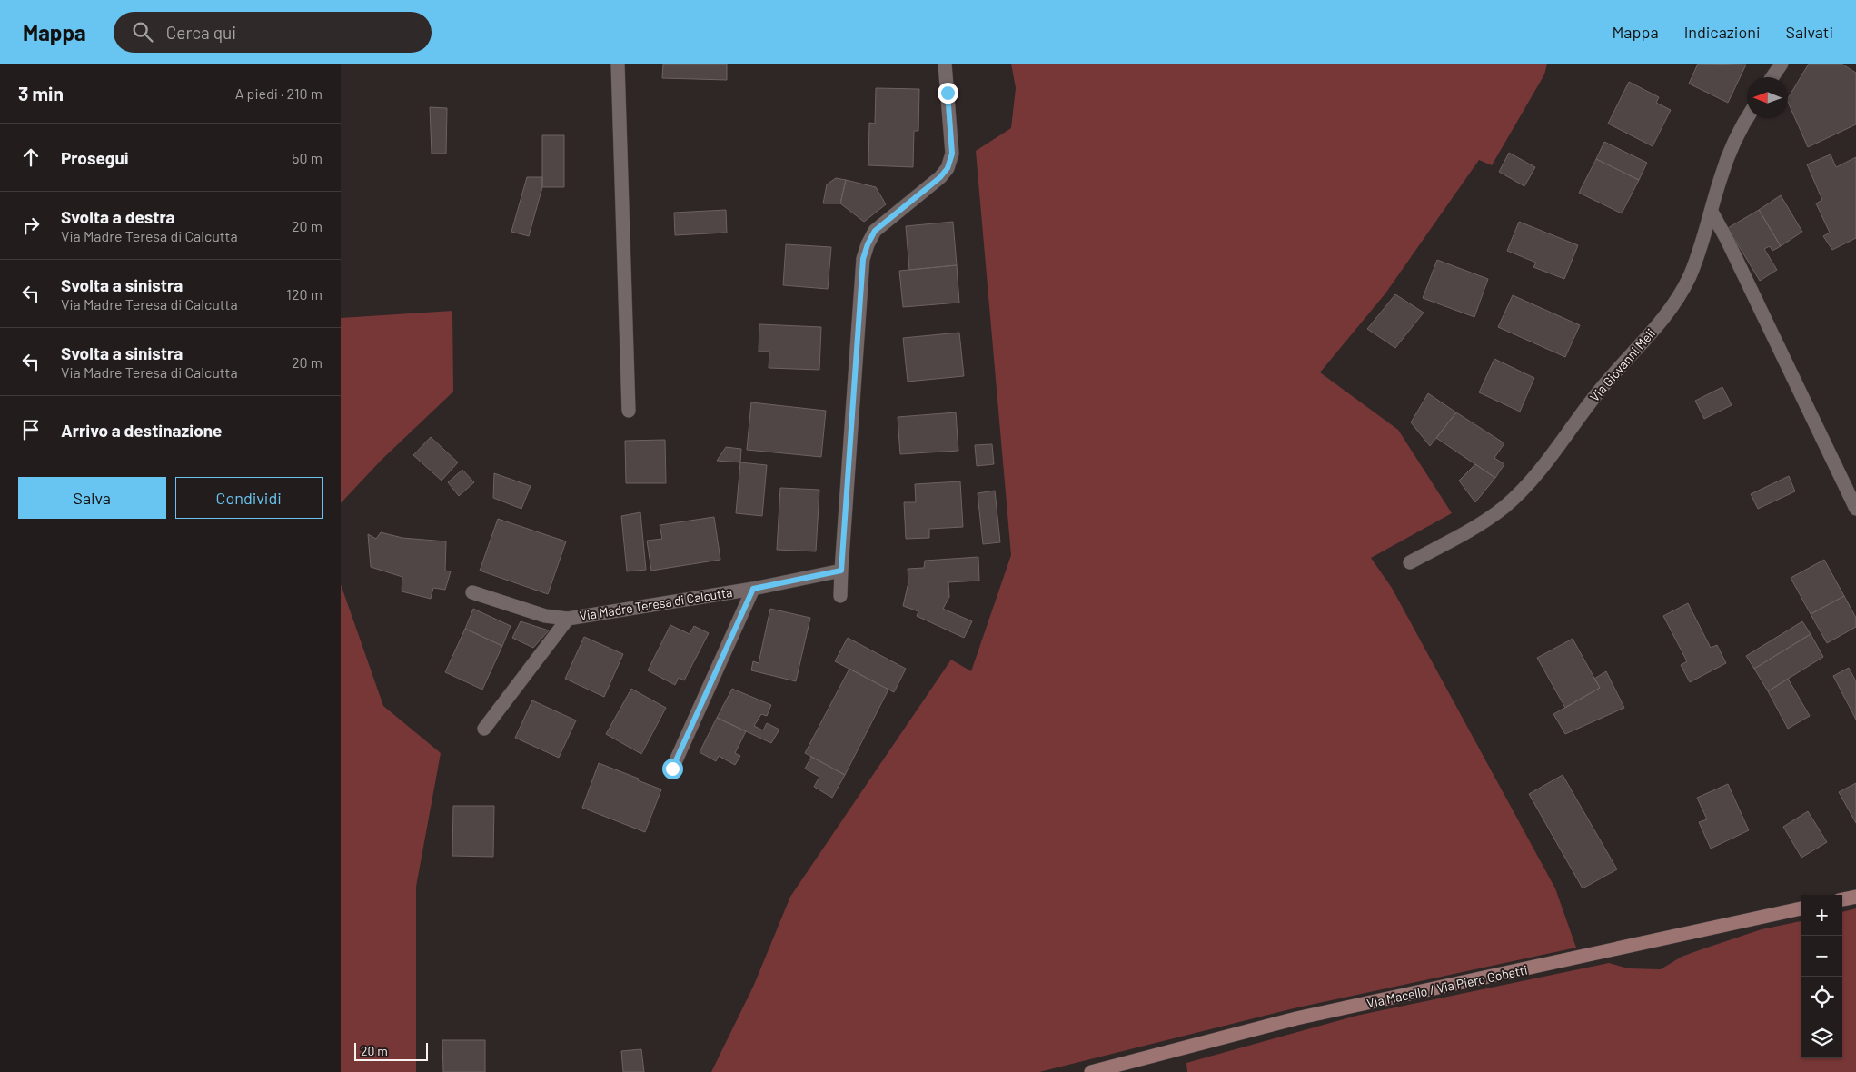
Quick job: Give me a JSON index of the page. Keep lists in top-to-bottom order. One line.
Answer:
{"streets":{"street":["Via Giovanni Meli","Via Madre Teresa di Calcutta","Via Macello / Via Piero Gobetti"]},"scale_bar":"20 m","north":"left","page":{"header":"Mappa","search":"Cerca qui","nav":["Mappa","Indicazioni","Salvati"],"heading":["3 min","A piedi · 210 m"],"list":[["Prosegui","50 m"],["Svolta a destra","Via Madre Teresa di Calcutta","20 m"],["Svolta a sinistra","Via Madre Teresa di Calcutta","120 m"],["Svolta a sinistra","Via Madre Teresa di Calcutta","20 m"],"Arrivo a destinazione"],"buttons":["Salva","Condividi"],"map_buttons":["+","−"],"scale":"20 m"}}
